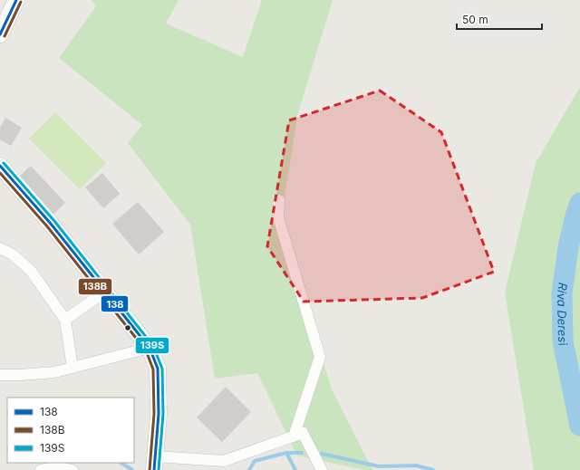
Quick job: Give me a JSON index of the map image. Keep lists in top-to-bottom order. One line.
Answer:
{"water":["Riva Deresi"],"lines":["transit line 138","transit line 138B","transit line 139S"],"legend":["138","138B","139S"],"scale_bar":"50 m"}
